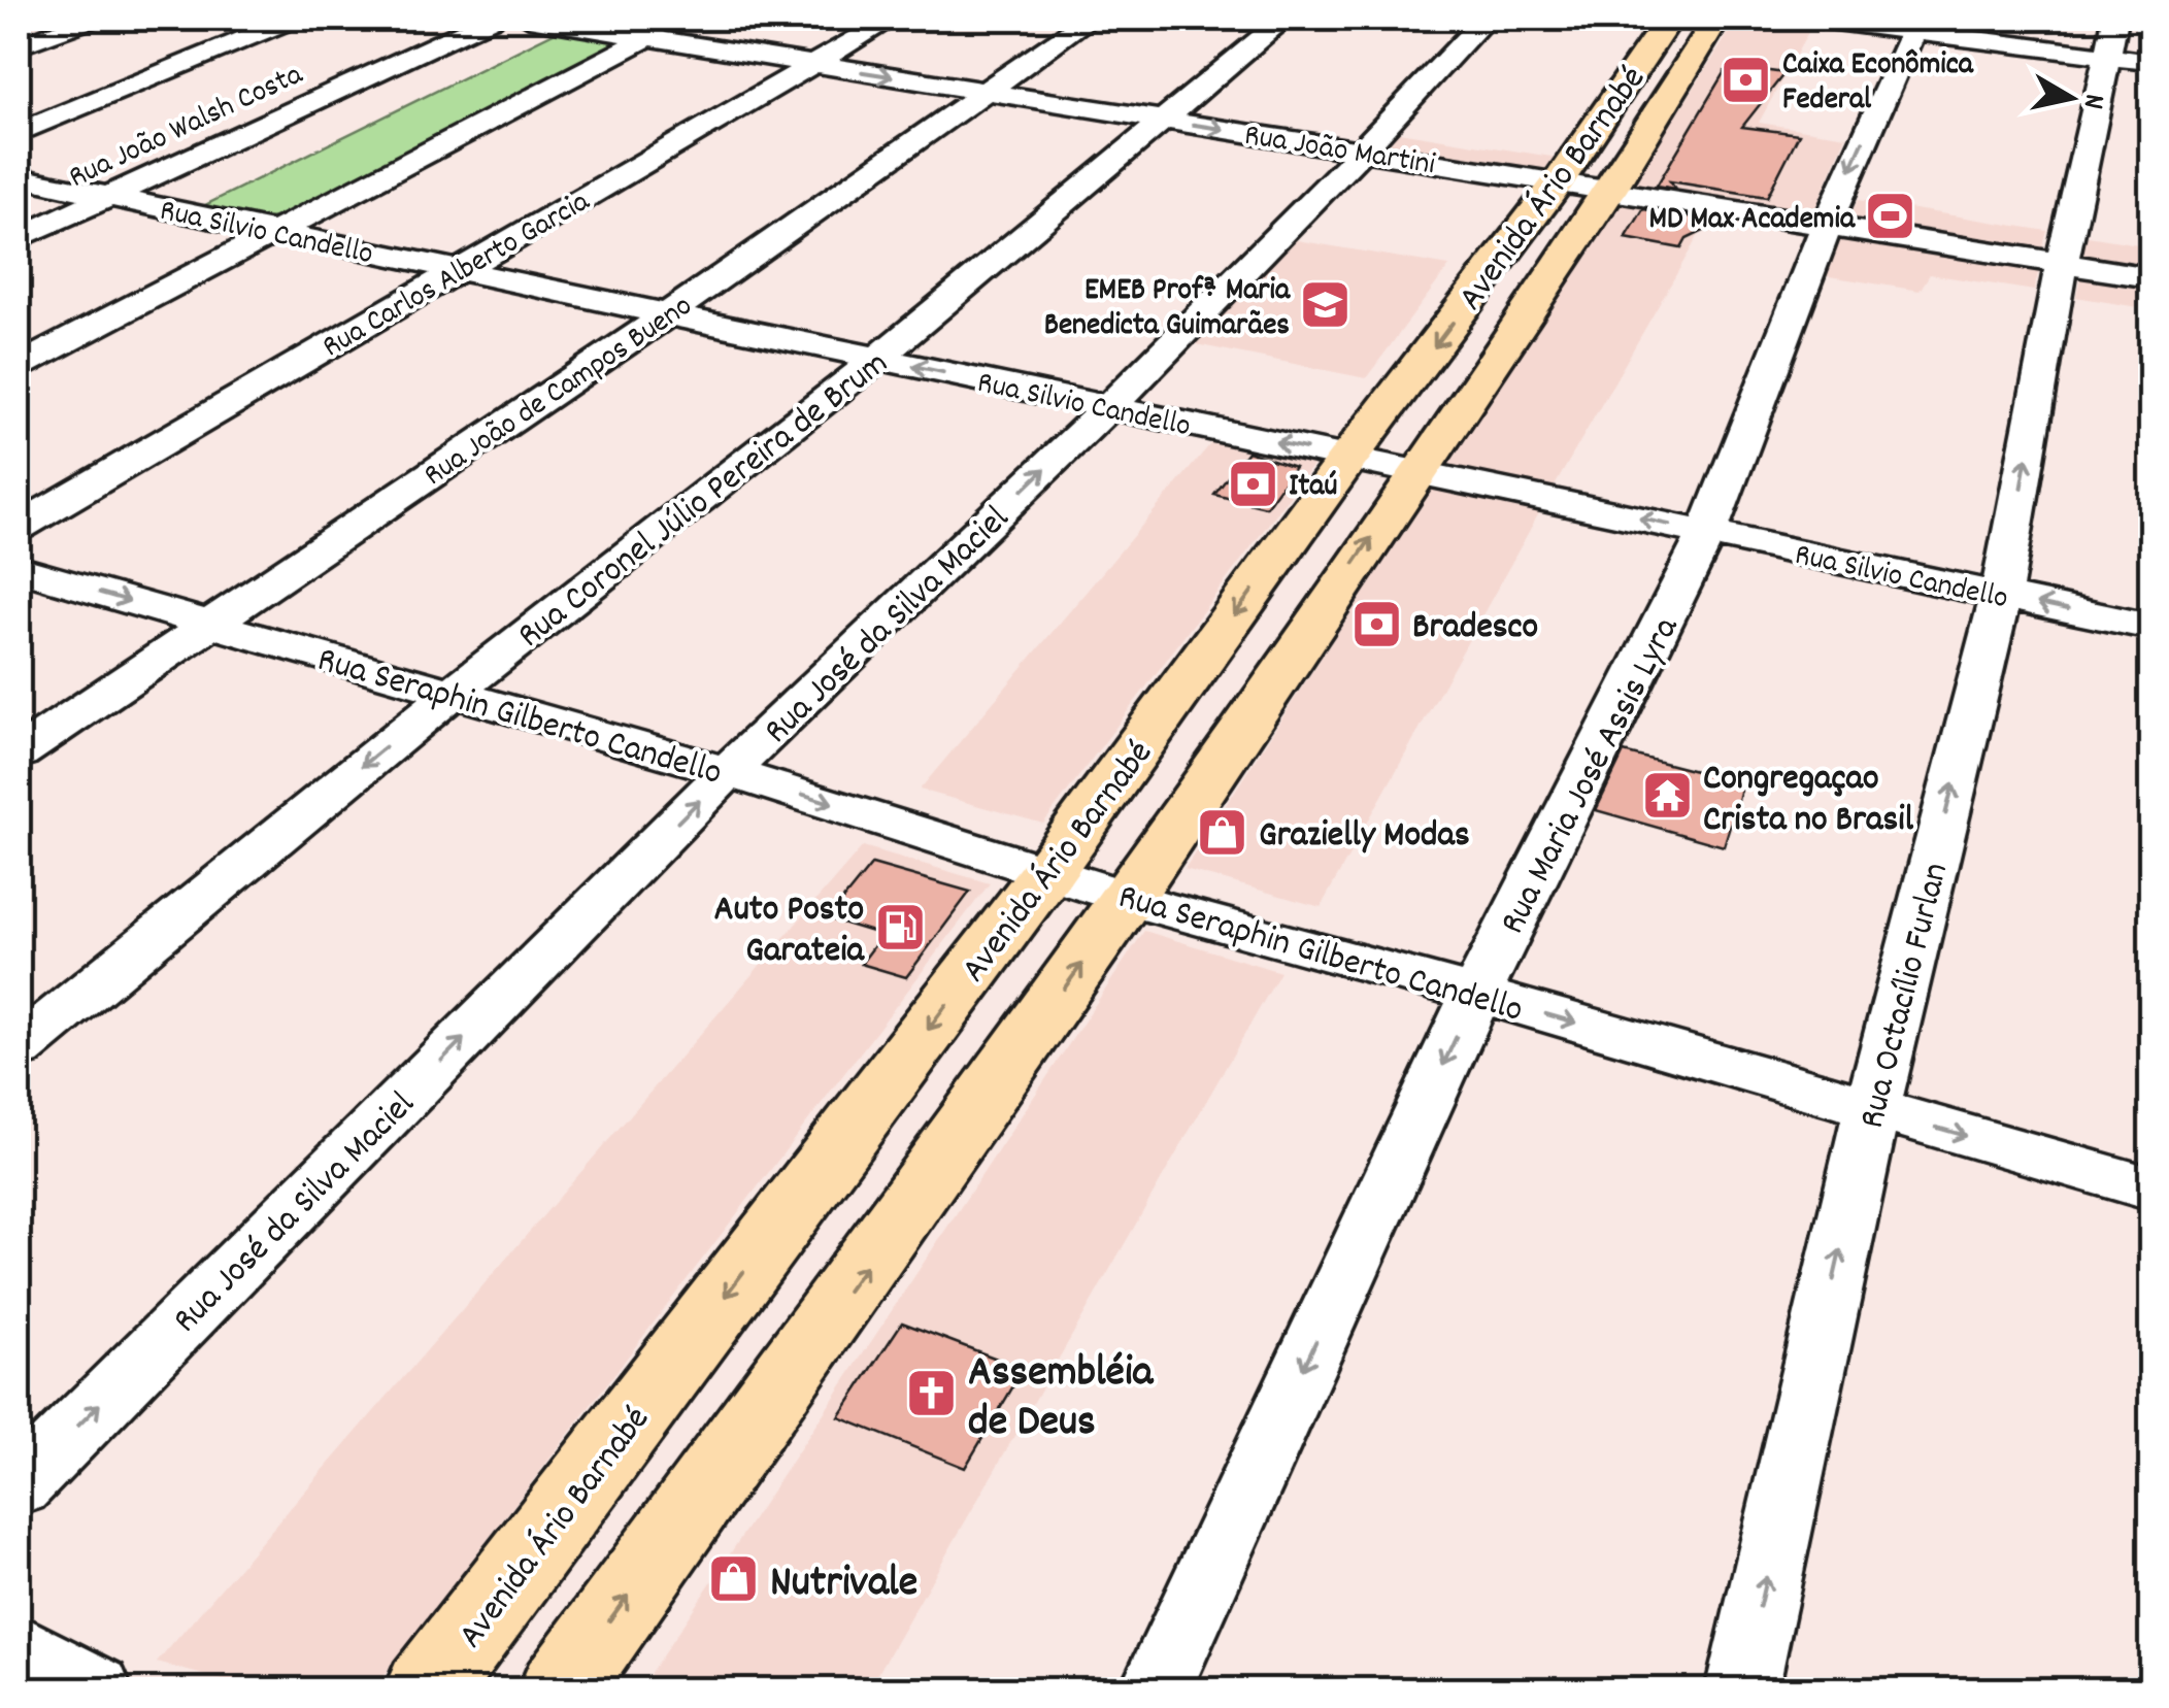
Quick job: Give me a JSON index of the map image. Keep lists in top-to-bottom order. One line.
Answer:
{"streets":{"main road":["Avenida Ário Barnabé"],"street":["Rua João Walsh Costa","Rua João Martini","Rua Silvio Candello","Rua Carlos Alberto Garcia","Rua João de Campos Bueno","Rua Coronel Júlio Pereira de Brum","Rua José da Silva Maciel","Rua Seraphin Gilberto Candello","Rua Maria José Assis Lyra","Rua Octacílio Furlan"]},"crossings":[["Rua João Walsh Costa","Rua Silvio Candello"],["Rua João Martini","Avenida Ário Barnabé"],["Rua João Martini","Rua Carlos Alberto Garcia"],["Rua João Martini","Rua João de Campos Bueno"],["Rua João Martini","Rua Coronel Júlio Pereira de Brum"],["Rua João Martini","Rua José da Silva Maciel"],["Rua João Martini","Rua Maria José Assis Lyra"],["Rua João Martini","Rua Octacílio Furlan"],["Avenida Ário Barnabé","Rua Silvio Candello"],["Avenida Ário Barnabé","Rua Seraphin Gilberto Candello"],["Rua Silvio Candello","Rua Carlos Alberto Garcia"],["Rua Silvio Candello","Rua João de Campos Bueno"],["Rua Silvio Candello","Rua Coronel Júlio Pereira de Brum"],["Rua Silvio Candello","Rua José da Silva Maciel"],["Rua Silvio Candello","Rua Maria José Assis Lyra"],["Rua Silvio Candello","Rua Octacílio Furlan"],["Rua João de Campos Bueno","Rua Seraphin Gilberto Candello"],["Rua Coronel Júlio Pereira de Brum","Rua Seraphin Gilberto Candello"],["Rua José da Silva Maciel","Rua Seraphin Gilberto Candello"],["Rua Seraphin Gilberto Candello","Rua Maria José Assis Lyra"],["Rua Seraphin Gilberto Candello","Rua Octacílio Furlan"]],"one_way":["Rua Silvio Candello","Rua José da Silva Maciel","Rua Seraphin Gilberto Candello","Rua Maria José Assis Lyra","Rua Octacílio Furlan"],"places":{"bank":["Caixa Econômica Federal","Itaú","Bradesco"],"sports":["MD Max Academia"],"school or university":["EMEB Profª Maria Benedicta Guimarães"],"temple":["Congregaçao Crista no Brasil"],"shop":["Grazielly Modas","Nutrivale"],"fuel station":["Auto Posto Garateia"],"church":["Assembléia de Deus"]},"north":"right"}
